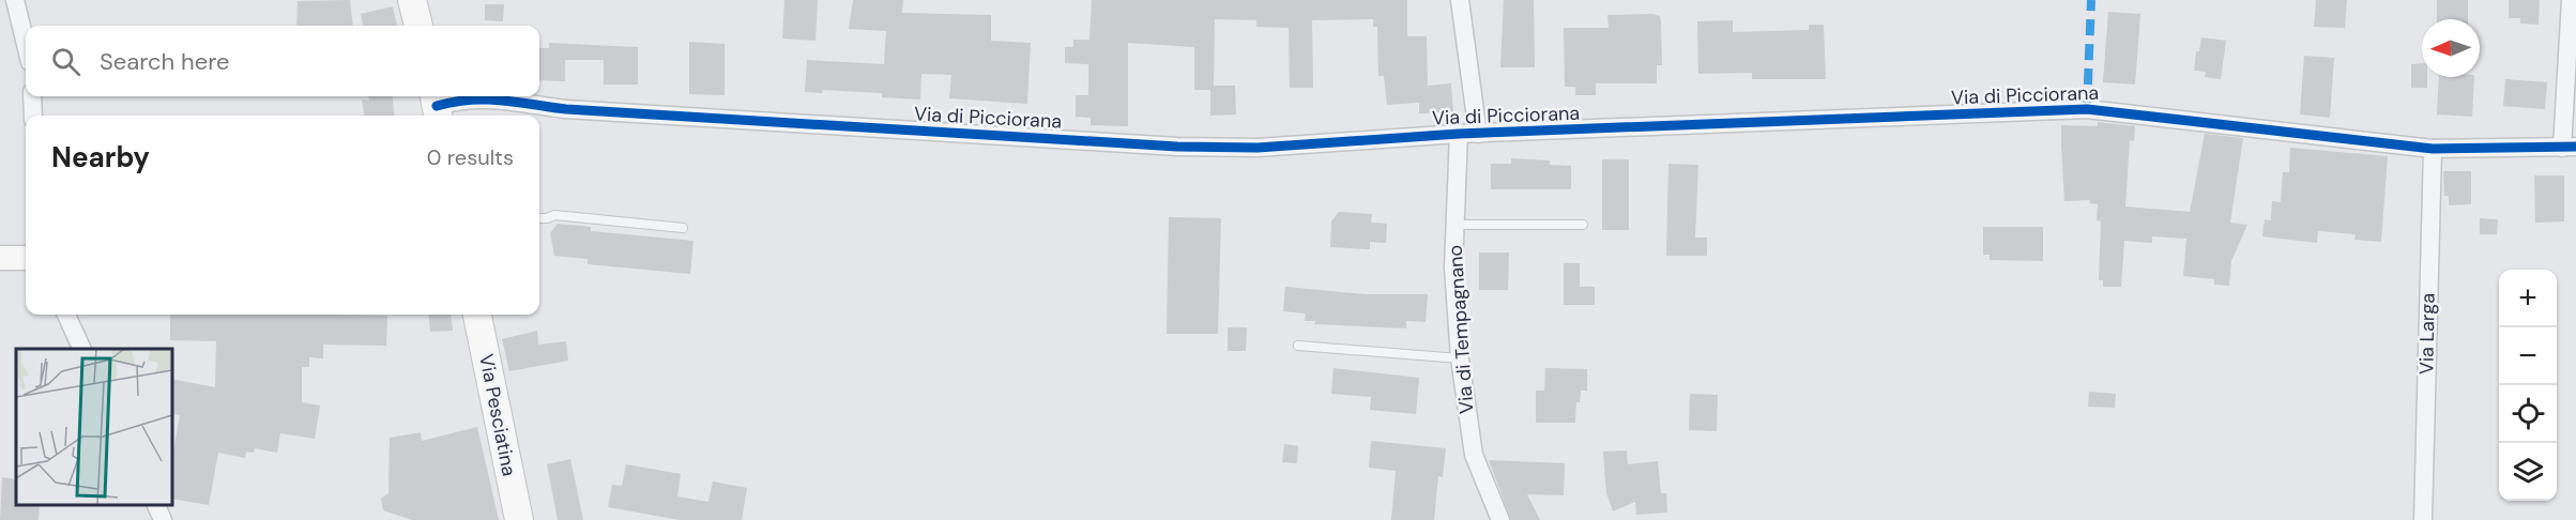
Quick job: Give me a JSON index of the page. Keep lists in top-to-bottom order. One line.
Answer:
{"streets":{"main road":["Via Pesciatina"],"street":["Via di Picciorana","Via di Tempagnano","Via Larga"]},"crossings":[["Via di Picciorana","Via di Tempagnano"],["Via di Picciorana","Via Larga"]],"north":"left","page":{"search":"Search here","heading":["Nearby","0 results"],"map_buttons":["+","−"]}}
